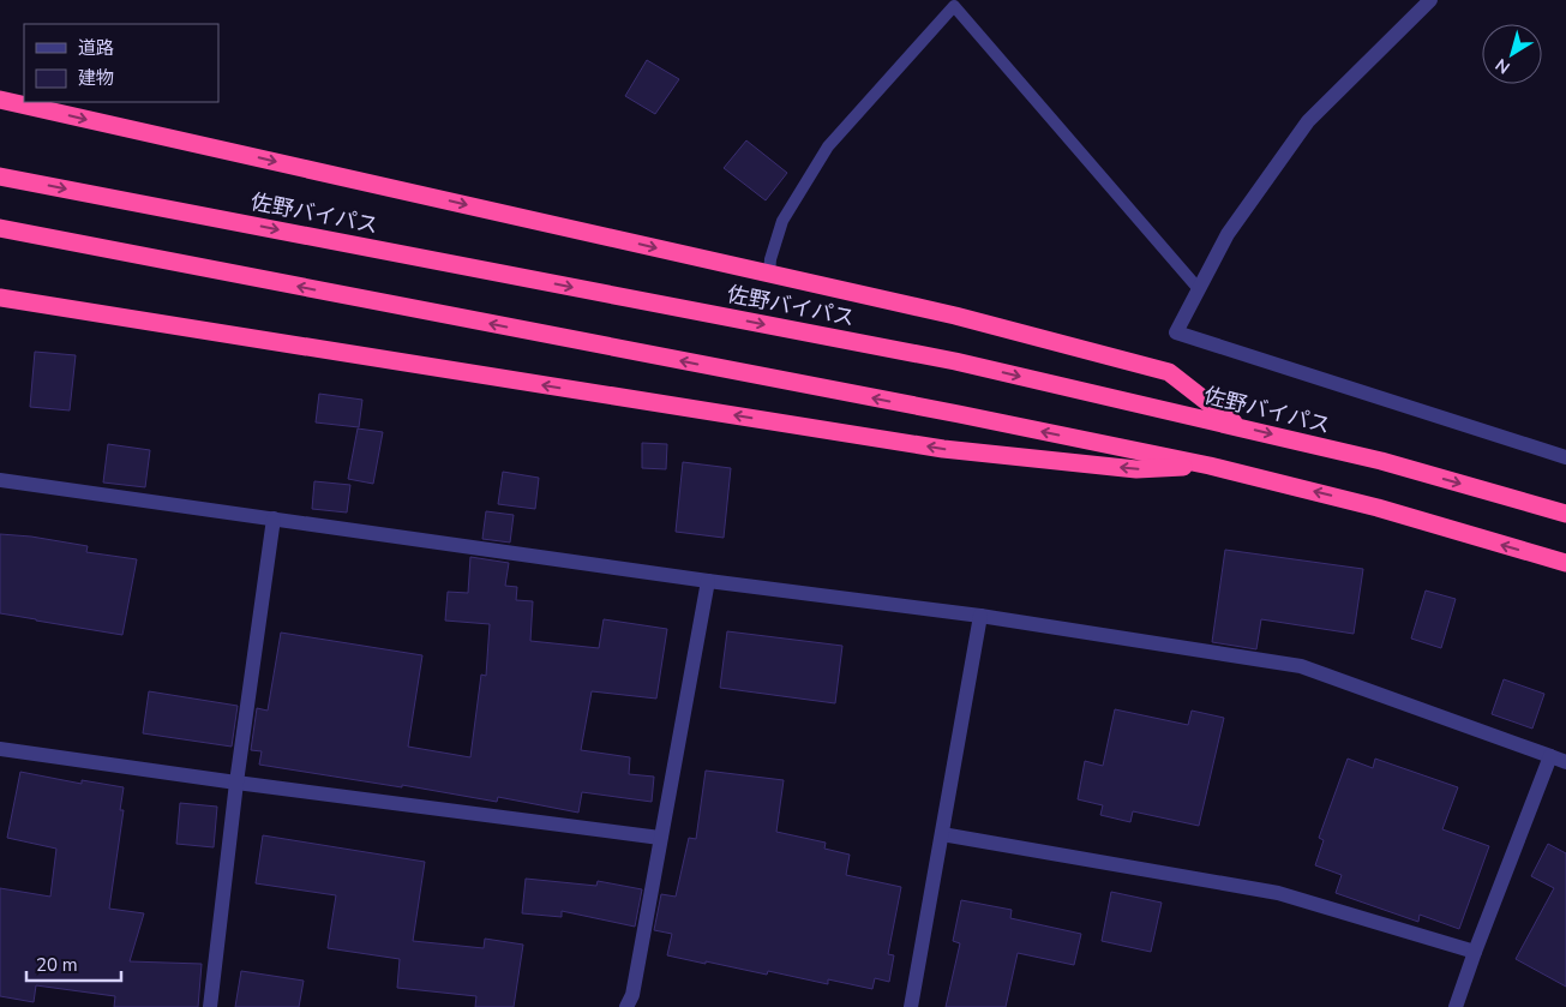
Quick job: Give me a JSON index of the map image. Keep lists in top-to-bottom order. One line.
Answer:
{"streets":{"highway":["佐野バイパス"]},"legend":["道路","建物"],"scale_bar":"20 m","north":"bottom left"}
